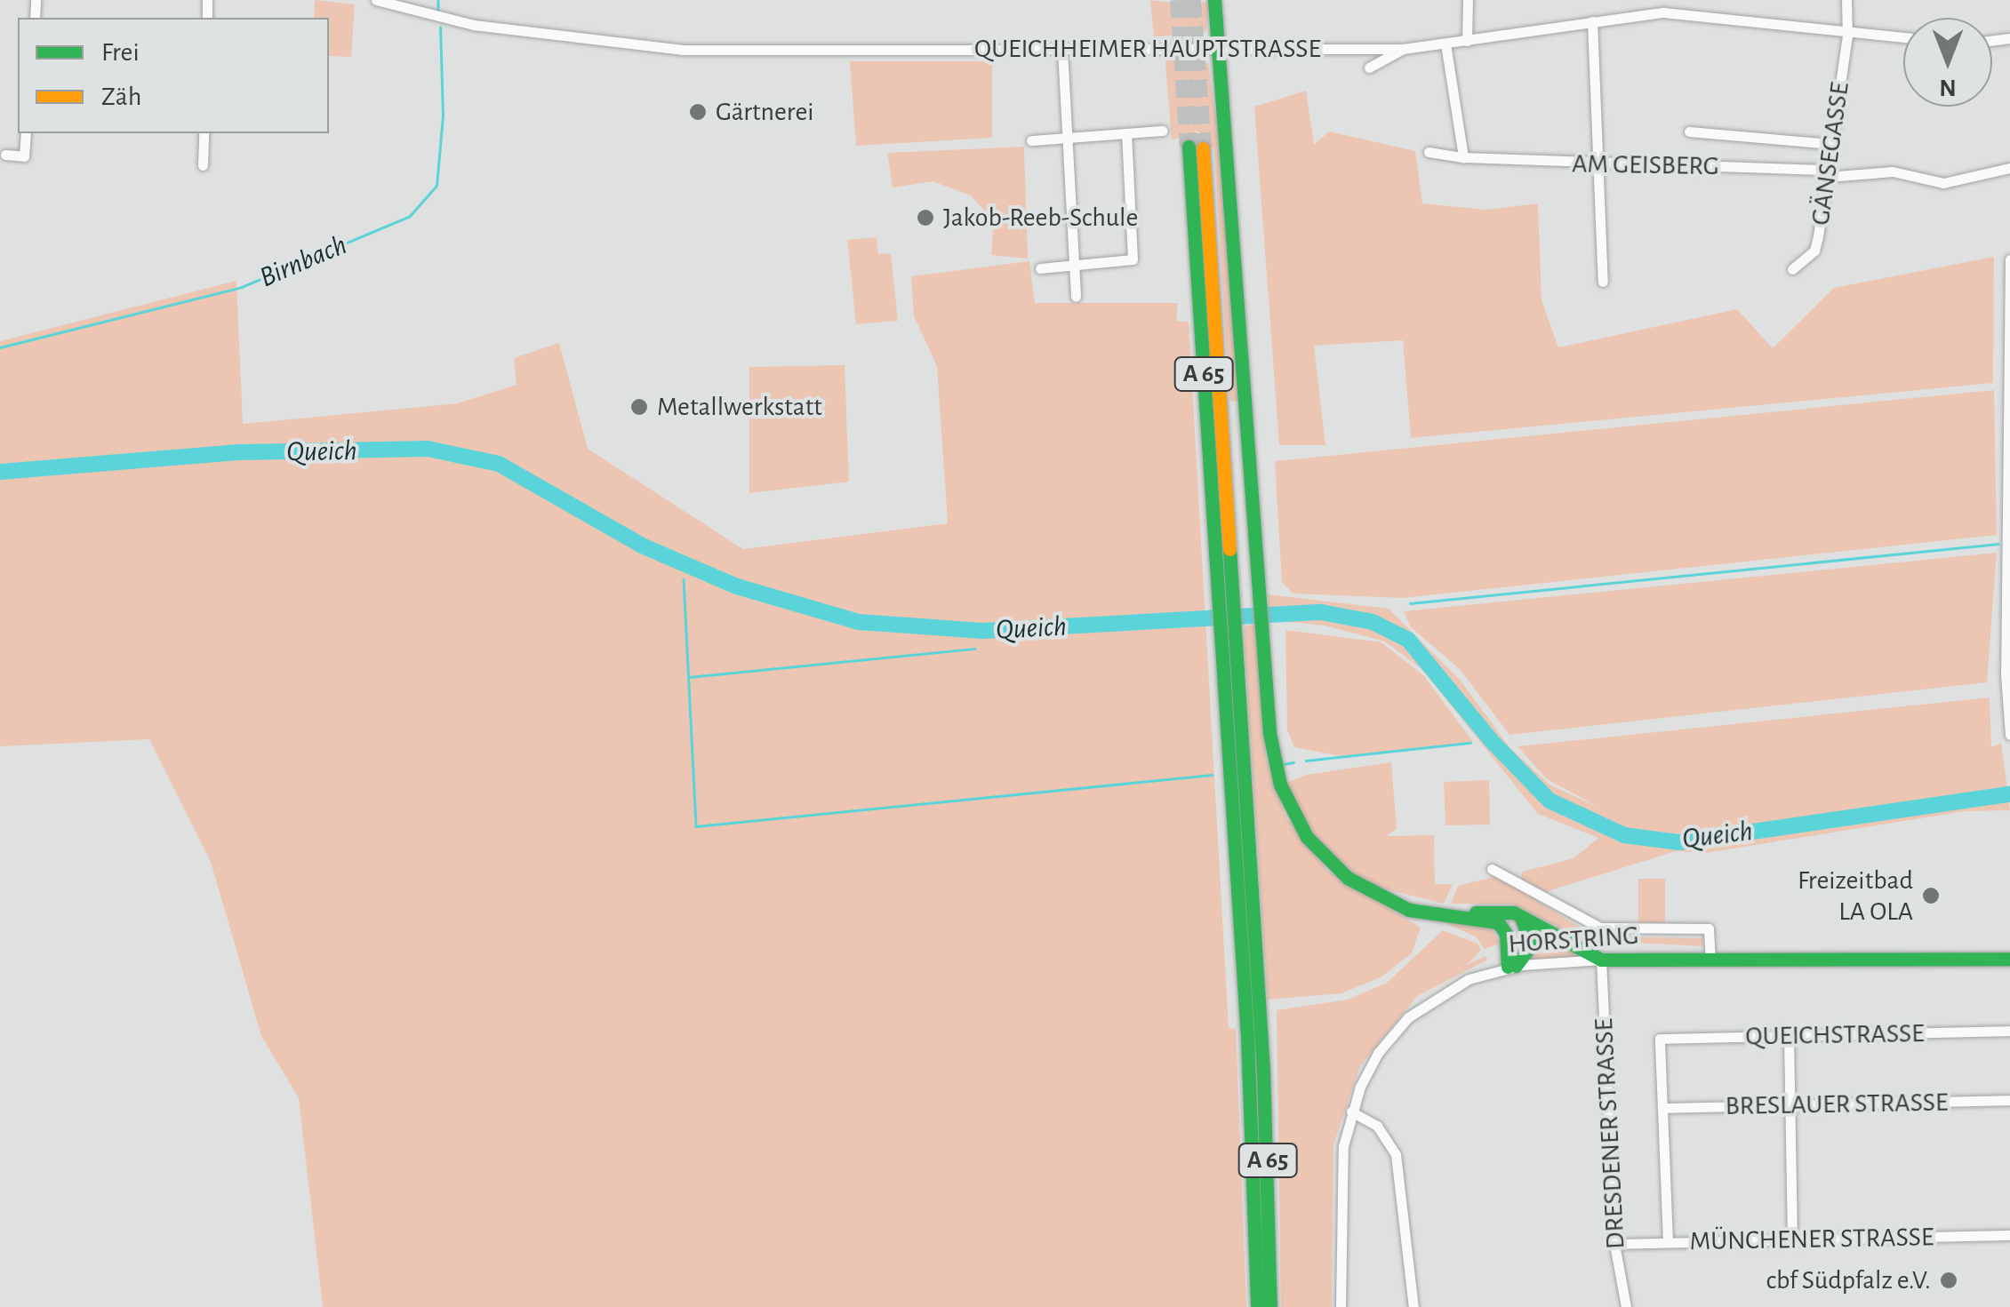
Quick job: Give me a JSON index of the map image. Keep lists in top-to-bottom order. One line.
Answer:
{"streets":{"main road":["A 65","HORSTRING"],"street":["QUEICHHEIMER HAUPTSTRASSE","GÄNSEGASSE","AM GEISBERG","QUEICHSTRASSE","BRESLAUER STRASSE","DRESDENER STRASSE","MÜNCHENER STRASSE"]},"crossings":[["QUEICHHEIMER HAUPTSTRASSE","GÄNSEGASSE"],["GÄNSEGASSE","AM GEISBERG"],["HORSTRING","DRESDENER STRASSE"],["QUEICHSTRASSE","BRESLAUER STRASSE"],["DRESDENER STRASSE","MÜNCHENER STRASSE"]],"water":["Birnbach","Queich"],"places":["Gärtnerei","Jakob-Reeb-Schule","Metallwerkstatt","Freizeitbad LA OLA","cbf Südpfalz e.V."],"legend":["Frei","Zäh"],"north":"bottom"}
